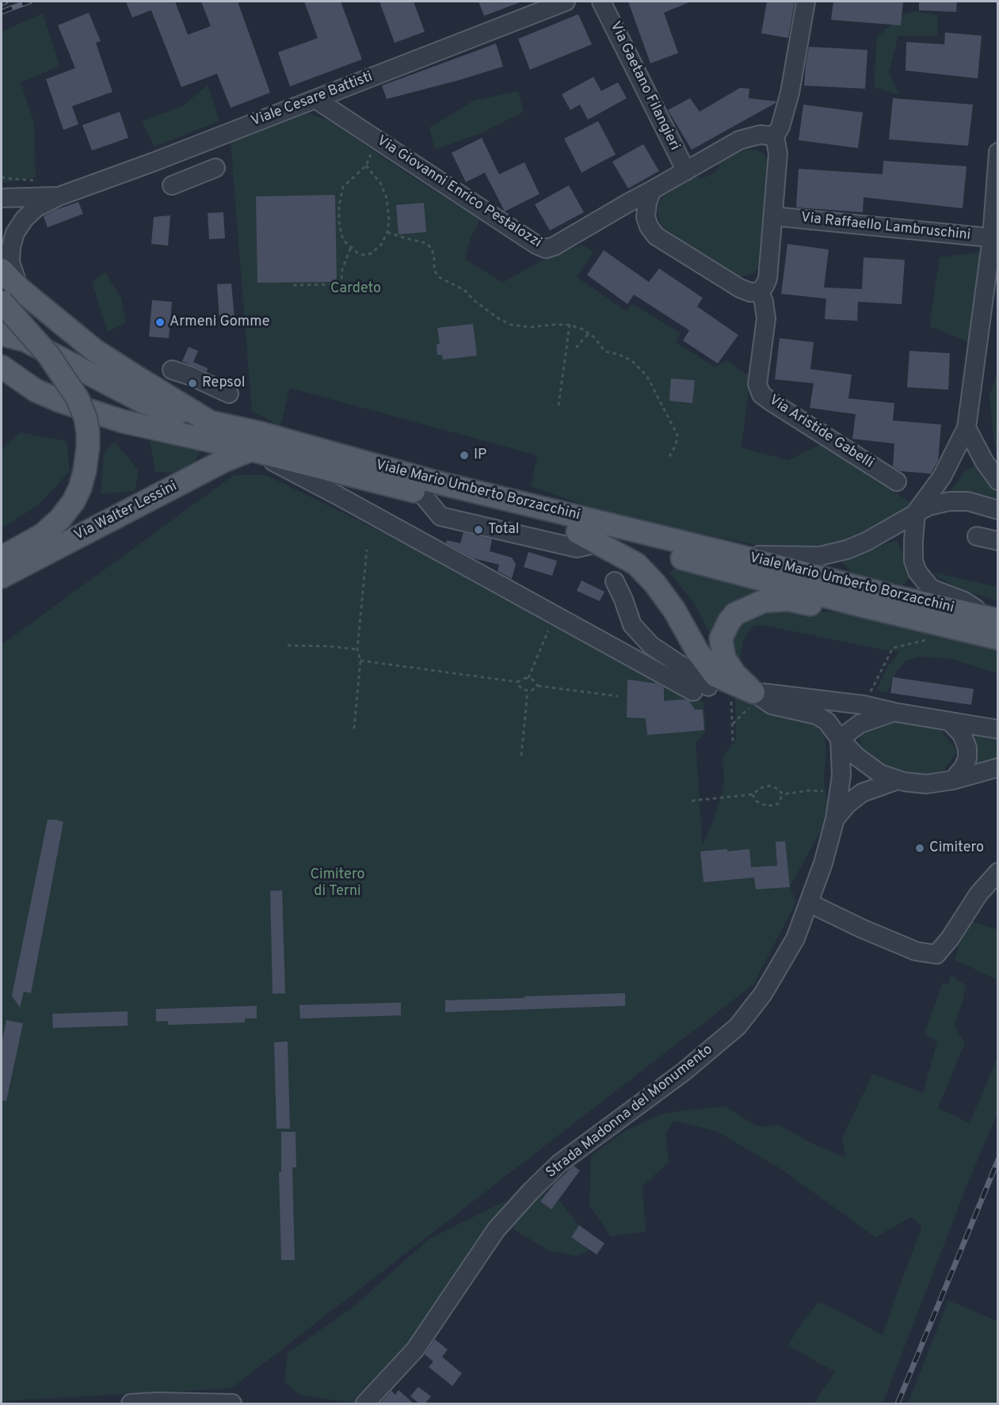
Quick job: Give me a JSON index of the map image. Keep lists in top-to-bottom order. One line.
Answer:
{"streets":{"main road":["Viale Mario Umberto Borzacchini","Via Walter Lessini"],"street":["Via Gaetano Filangieri","Viale Cesare Battisti","Via Giovanni Enrico Pestalozzi","Via Raffaello Lambruschini","Via Aristide Gabelli","Strada Madonna del Monumento"]},"crossings":[["Via Gaetano Filangieri","Via Giovanni Enrico Pestalozzi"],["Viale Cesare Battisti","Via Giovanni Enrico Pestalozzi"],["Viale Cesare Battisti","Viale Mario Umberto Borzacchini"],["Viale Mario Umberto Borzacchini","Via Walter Lessini"]],"parks":["Cardeto","Cimitero di Terni"],"places":["Armeni Gomme","Repsol","IP","Total","Cimitero"]}
